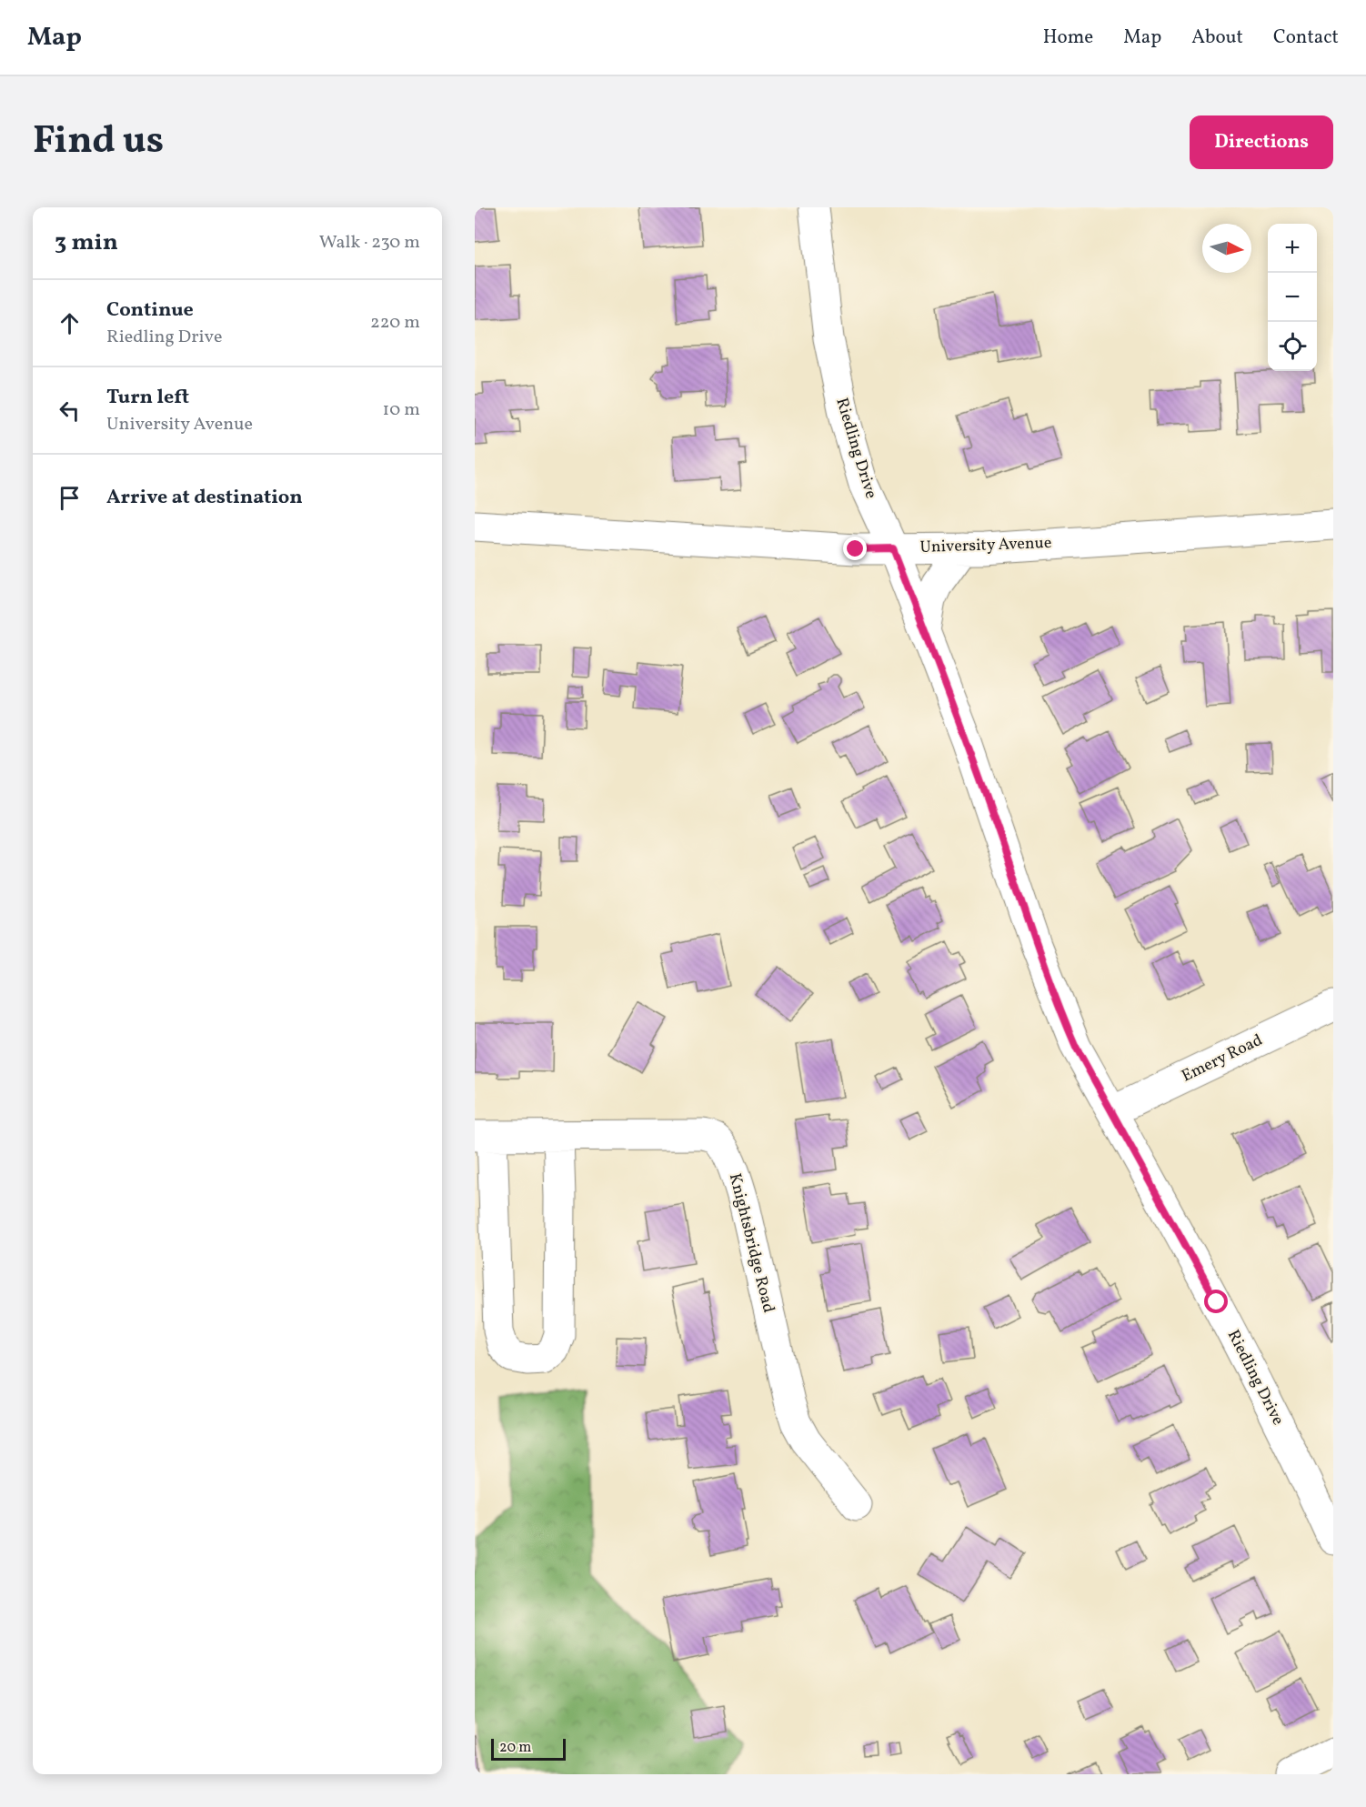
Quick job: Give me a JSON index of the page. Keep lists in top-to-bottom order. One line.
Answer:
{"streets":{"street":["Riedling Drive","University Avenue","Emery Road","Knightsbridge Road"]},"crossings":[["Riedling Drive","University Avenue"],["Riedling Drive","Emery Road"]],"scale_bar":"20 m","north":"right","page":{"header":"Map","nav":["Home","Map","About","Contact"],"title":"Find us","buttons":"Directions","heading":["3 min","Walk · 230 m"],"map_buttons":["+","−"],"list":[["Continue","Riedling Drive","220 m"],["Turn left","University Avenue","10 m"],"Arrive at destination"],"scale":"20 m"}}
